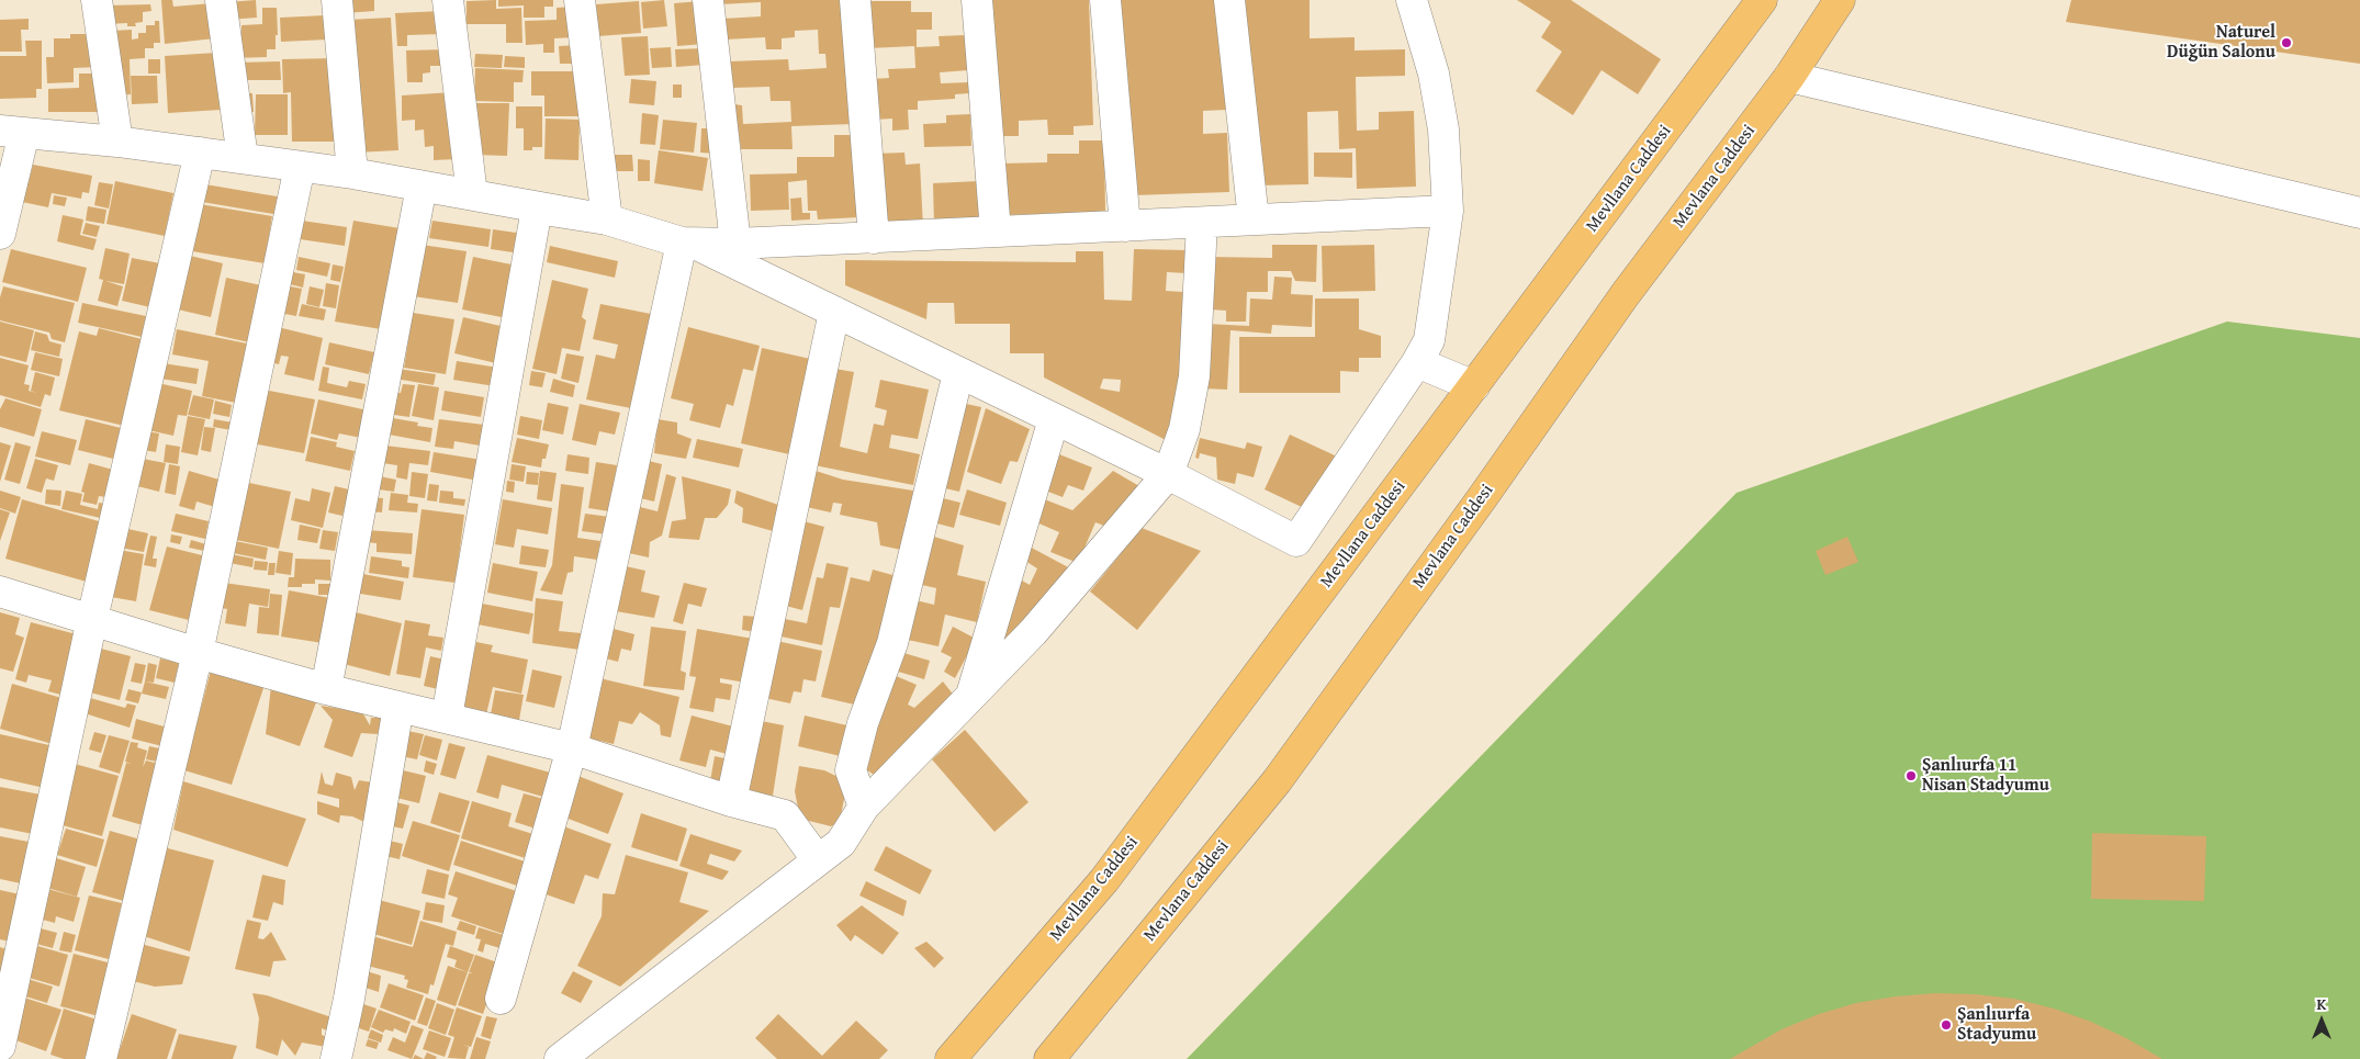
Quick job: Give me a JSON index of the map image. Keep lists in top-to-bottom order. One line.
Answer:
{"streets":{"main road":["Mevlana Caddesi","Mevllana Caddesi"]},"places":["Naturel Düğün Salonu","Şanlıurfa 11 Nisan Stadyumu","Şanlıurfa Stadyumu"],"north":"top"}
